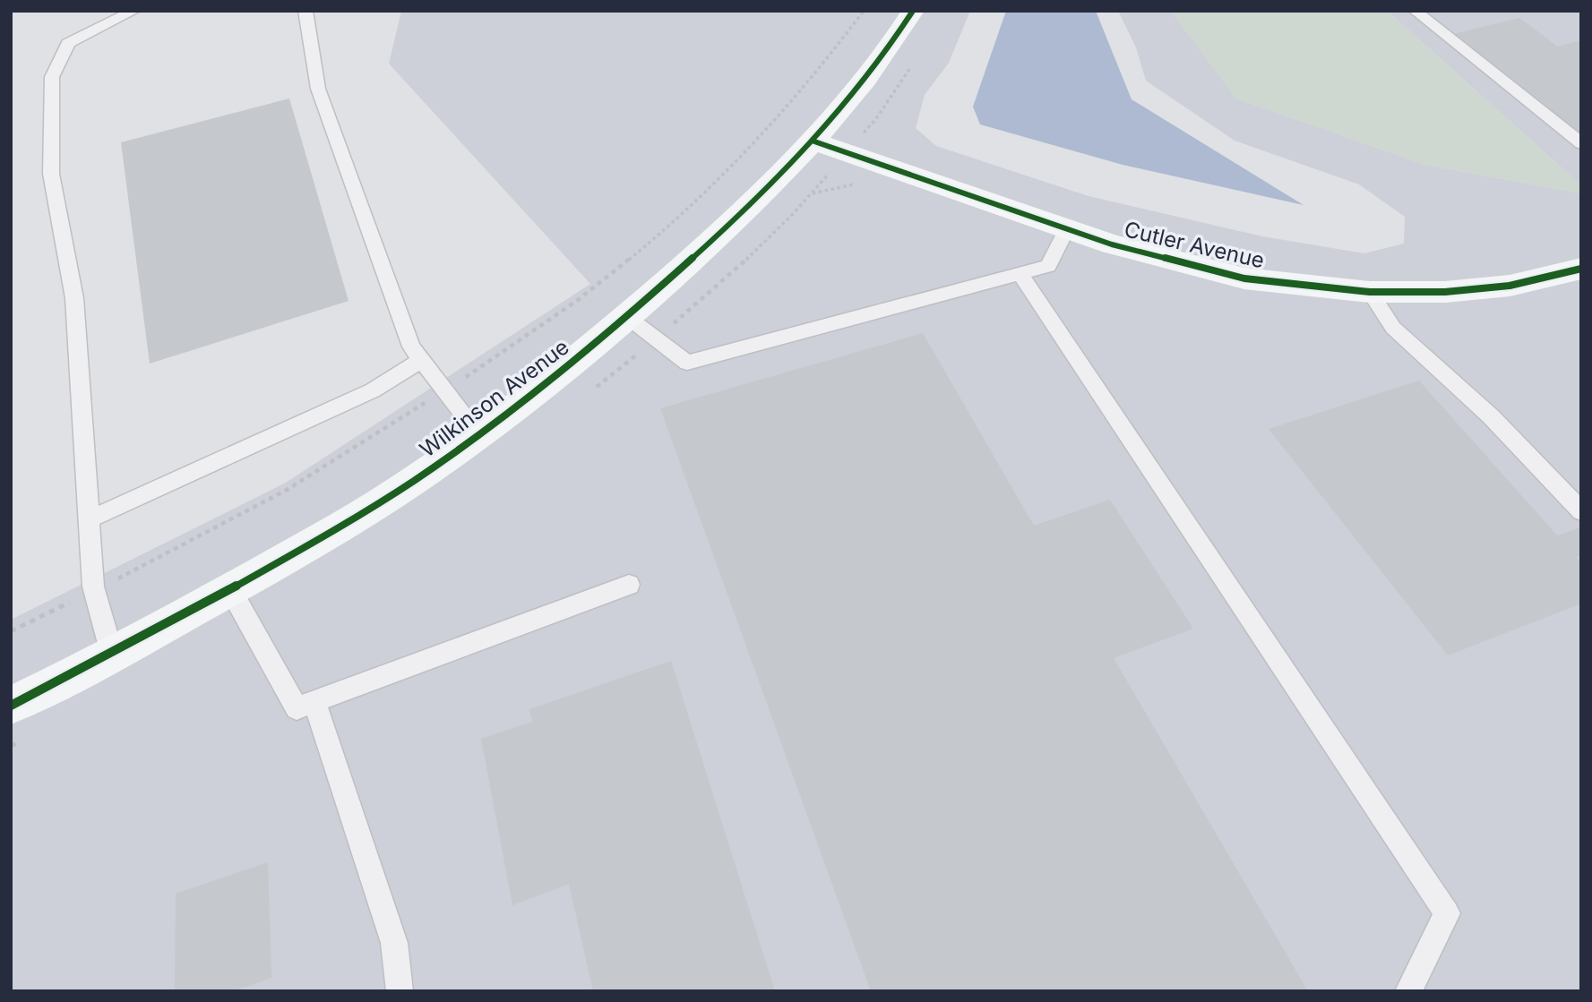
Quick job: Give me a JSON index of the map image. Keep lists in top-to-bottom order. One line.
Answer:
{"streets":{"street":["Cutler Avenue","Wilkinson Avenue"]},"crossings":[["Cutler Avenue","Wilkinson Avenue"]]}
